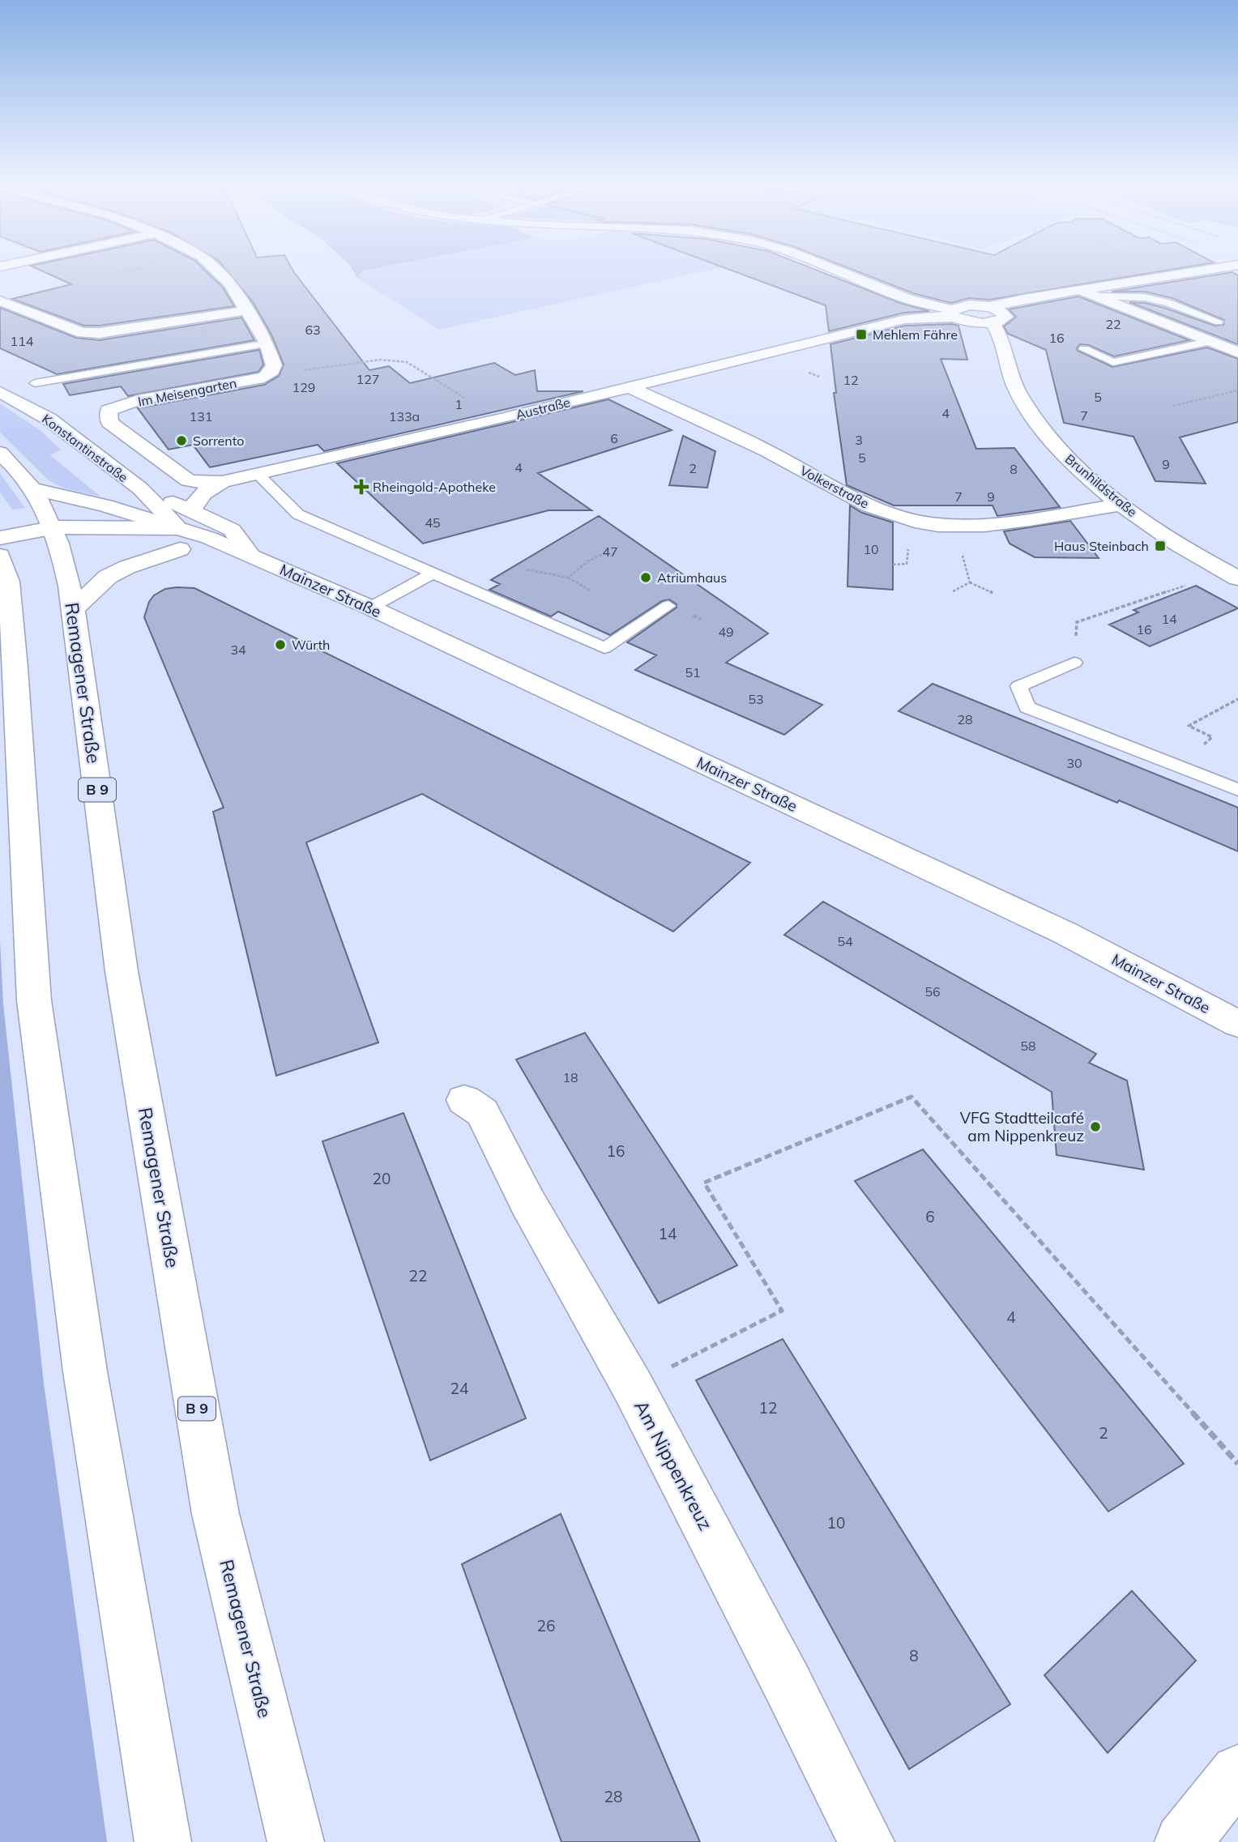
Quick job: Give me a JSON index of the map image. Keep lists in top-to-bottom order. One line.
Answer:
{"streets":{"street":["Im Meisengarten","Austraße","Konstantinstraße","Brunhildstraße","Volkerstraße","Mainzer Straße","Remagener Straße","B 9","Am Nippenkreuz"]},"crossings":[["Im Meisengarten","Austraße"],["Austraße","Konstantinstraße"],["Austraße","Brunhildstraße"],["Austraße","Volkerstraße"],["Austraße","Mainzer Straße"],["Konstantinstraße","Mainzer Straße"],["Brunhildstraße","Volkerstraße"],["Mainzer Straße","Remagener Straße"],["Mainzer Straße","B 9"],["Remagener Straße","B 9"]],"places":{"transit":["Mehlem Fähre","Haus Steinbach"],"other":["Sorrento","Atriumhaus","Würth","VFG Stadtteilcafé am Nippenkreuz"],"health":["Rheingold-Apotheke"]},"house_numbers":["22","63","16","114","127","12","129","5","1","4","7","131","133a","6","3","5","9","4","2","8","7","9","45","10","47","14","16","49","34","51","53","28","30","54","56","58","18","16","20","6","14","22","4","24","12","2","10","26","8","28"]}
